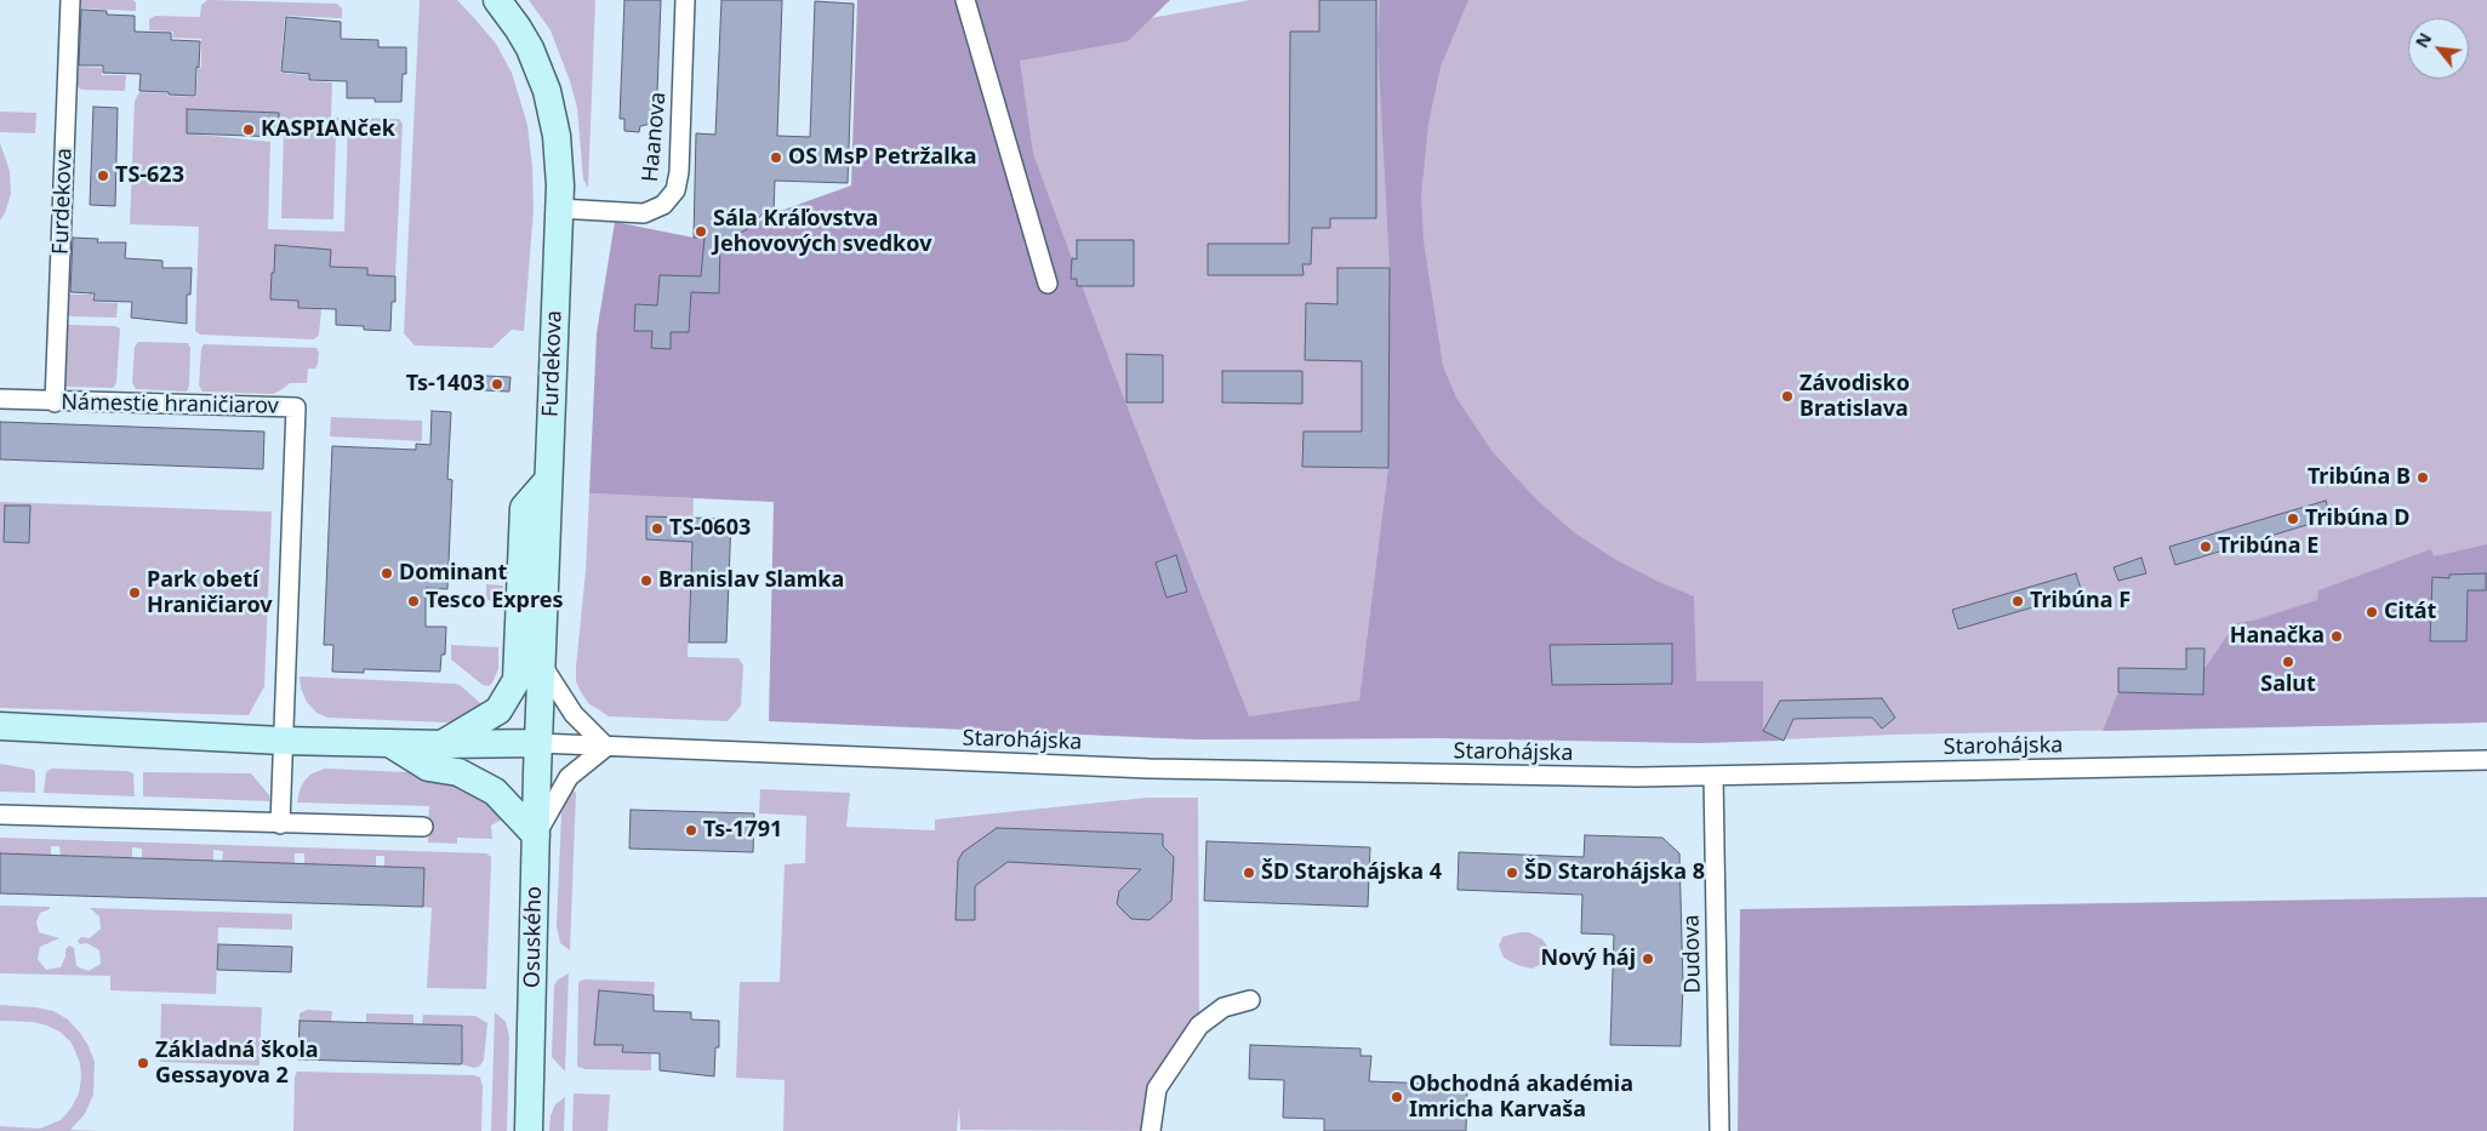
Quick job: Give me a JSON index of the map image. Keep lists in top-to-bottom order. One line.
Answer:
{"streets":{"street":["Haanova","Furdekova","Námestie hraničiarov","Starohájska","Osuského","Dudova"]},"crossings":[["Haanova","Furdekova"],["Furdekova","Námestie hraničiarov"],["Furdekova","Starohájska"],["Furdekova","Osuského"],["Starohájska","Osuského"],["Starohájska","Dudova"]],"places":["KASPIANček","OS MsP Petržalka","TS-623","Sála Kráľovstva Jehovových svedkov","Ts-1403","Závodisko Bratislava","Tribúna B","Tribúna D","TS-0603","Tribúna E","Dominant","Branislav Slamka","Park obetí Hraničiarov","Tesco Expres","Tribúna F","Citát","Hanačka","Salut","Ts-1791","ŠD Starohájska 4","ŠD Starohájska 8","Nový háj","Základná škola Gessayova 2","Obchodná akadémia Imricha Karvaša"],"north":"top left"}
